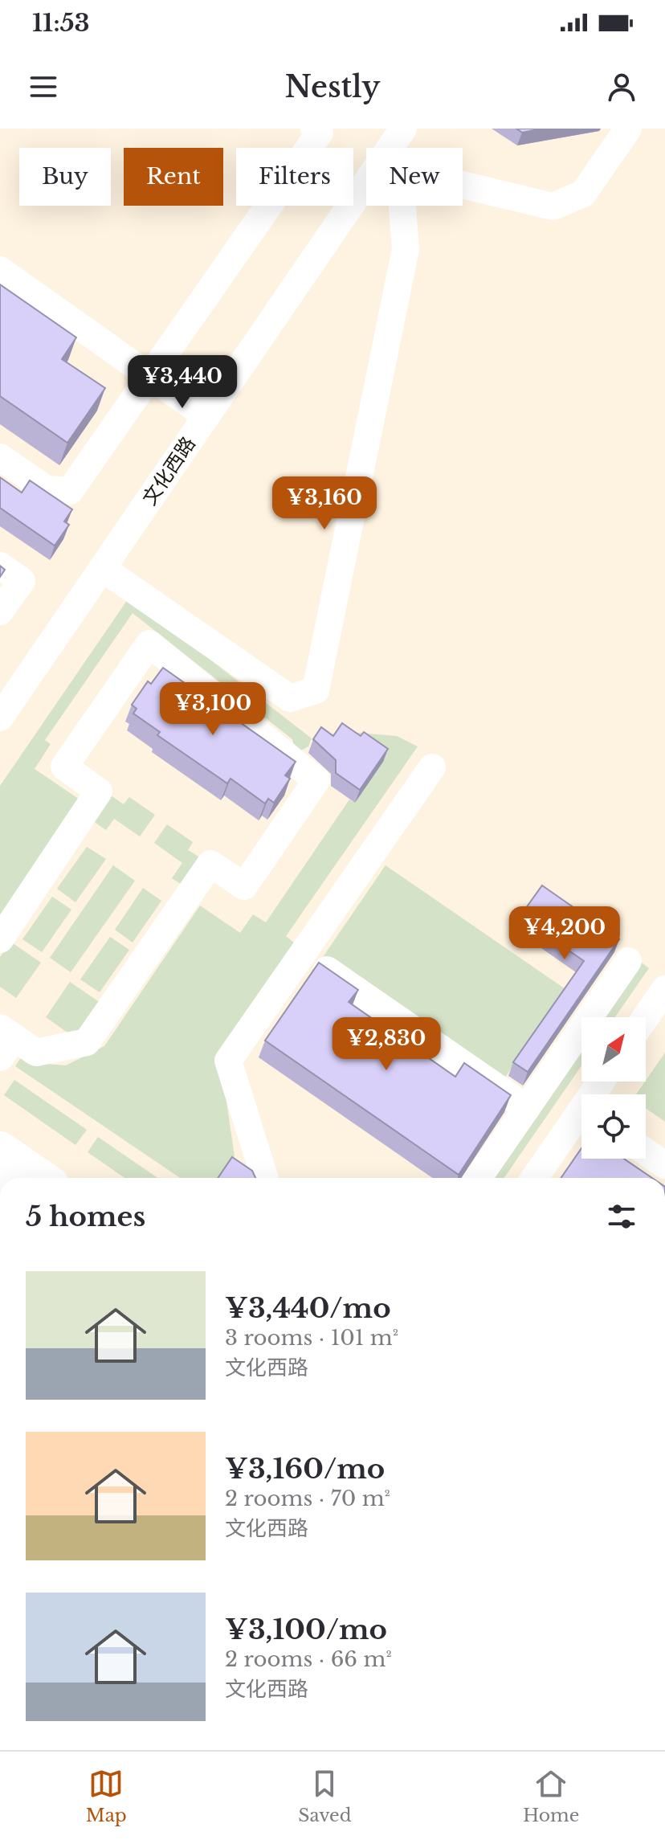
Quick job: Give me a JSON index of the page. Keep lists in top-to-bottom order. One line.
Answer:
{"streets":{"street":["文化西路"]},"north":"top right","page":{"status":"11:53","header":"Nestly","chip":["Buy","Rent","Filters","New"],"price":["¥3,440","¥3,160","¥3,100","¥4,200","¥2,830"],"heading":"5 homes","list":[{"name":"¥3,440/mo","note":"3 rooms · 101 m² · 文化西路"},{"name":"¥3,160/mo","note":"2 rooms · 70 m² · 文化西路"},{"name":"¥3,100/mo","note":"2 rooms · 66 m² · 文化西路"}],"tabs":["Map","Saved","Home"]}}
